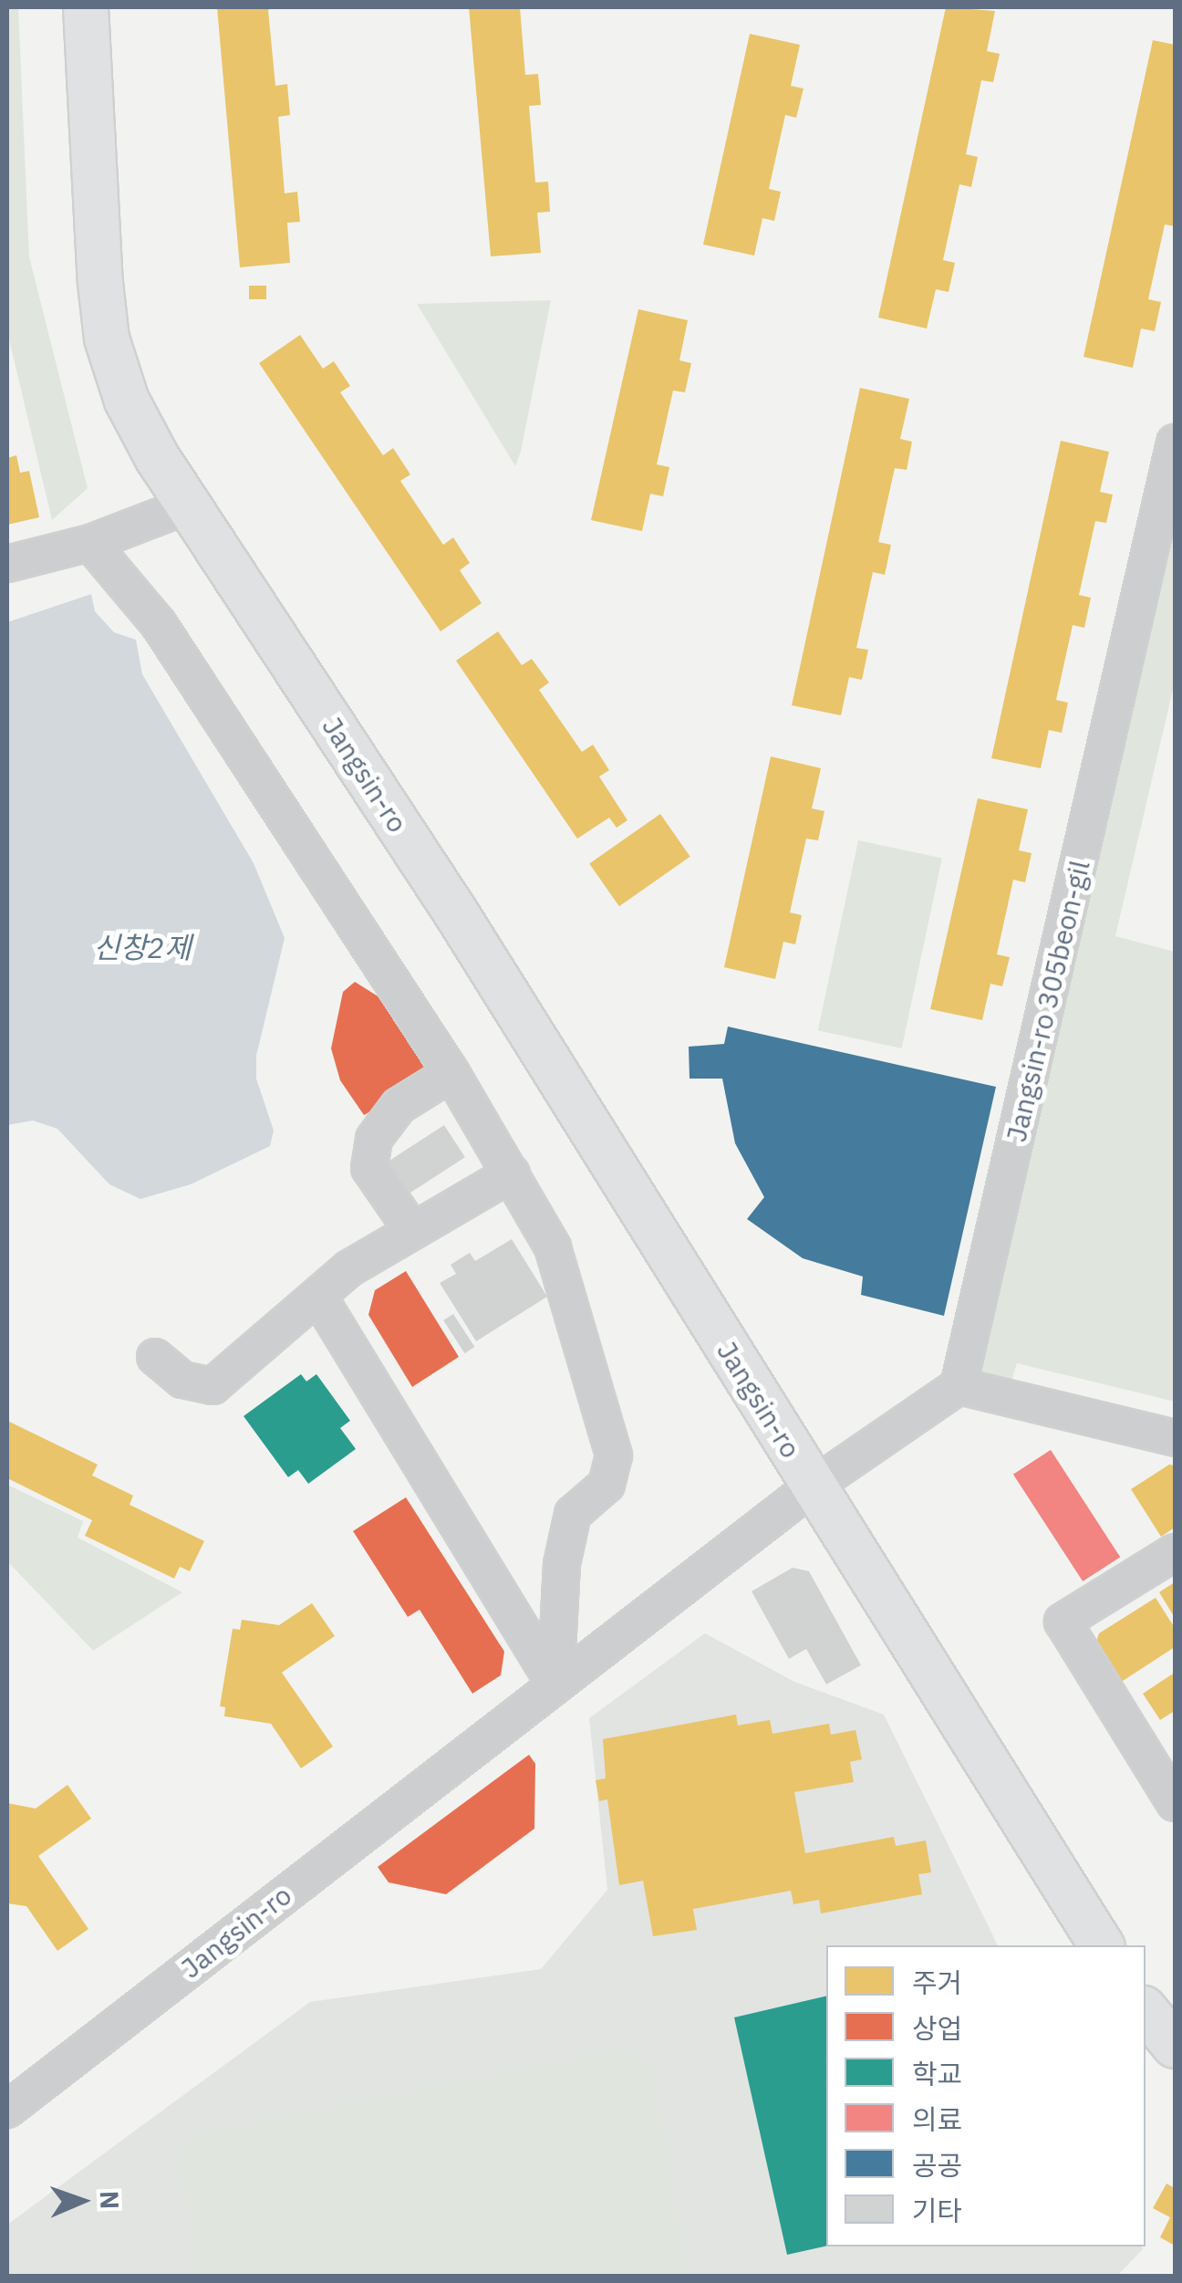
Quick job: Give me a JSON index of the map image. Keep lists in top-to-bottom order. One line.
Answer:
{"streets":{"main road":["Jangsin-ro"],"street":["Jangsin-ro 305beon-gil"]},"water":["신창2제"],"legend":["주거","상업","학교","의료","공공","기타"],"north":"right"}
